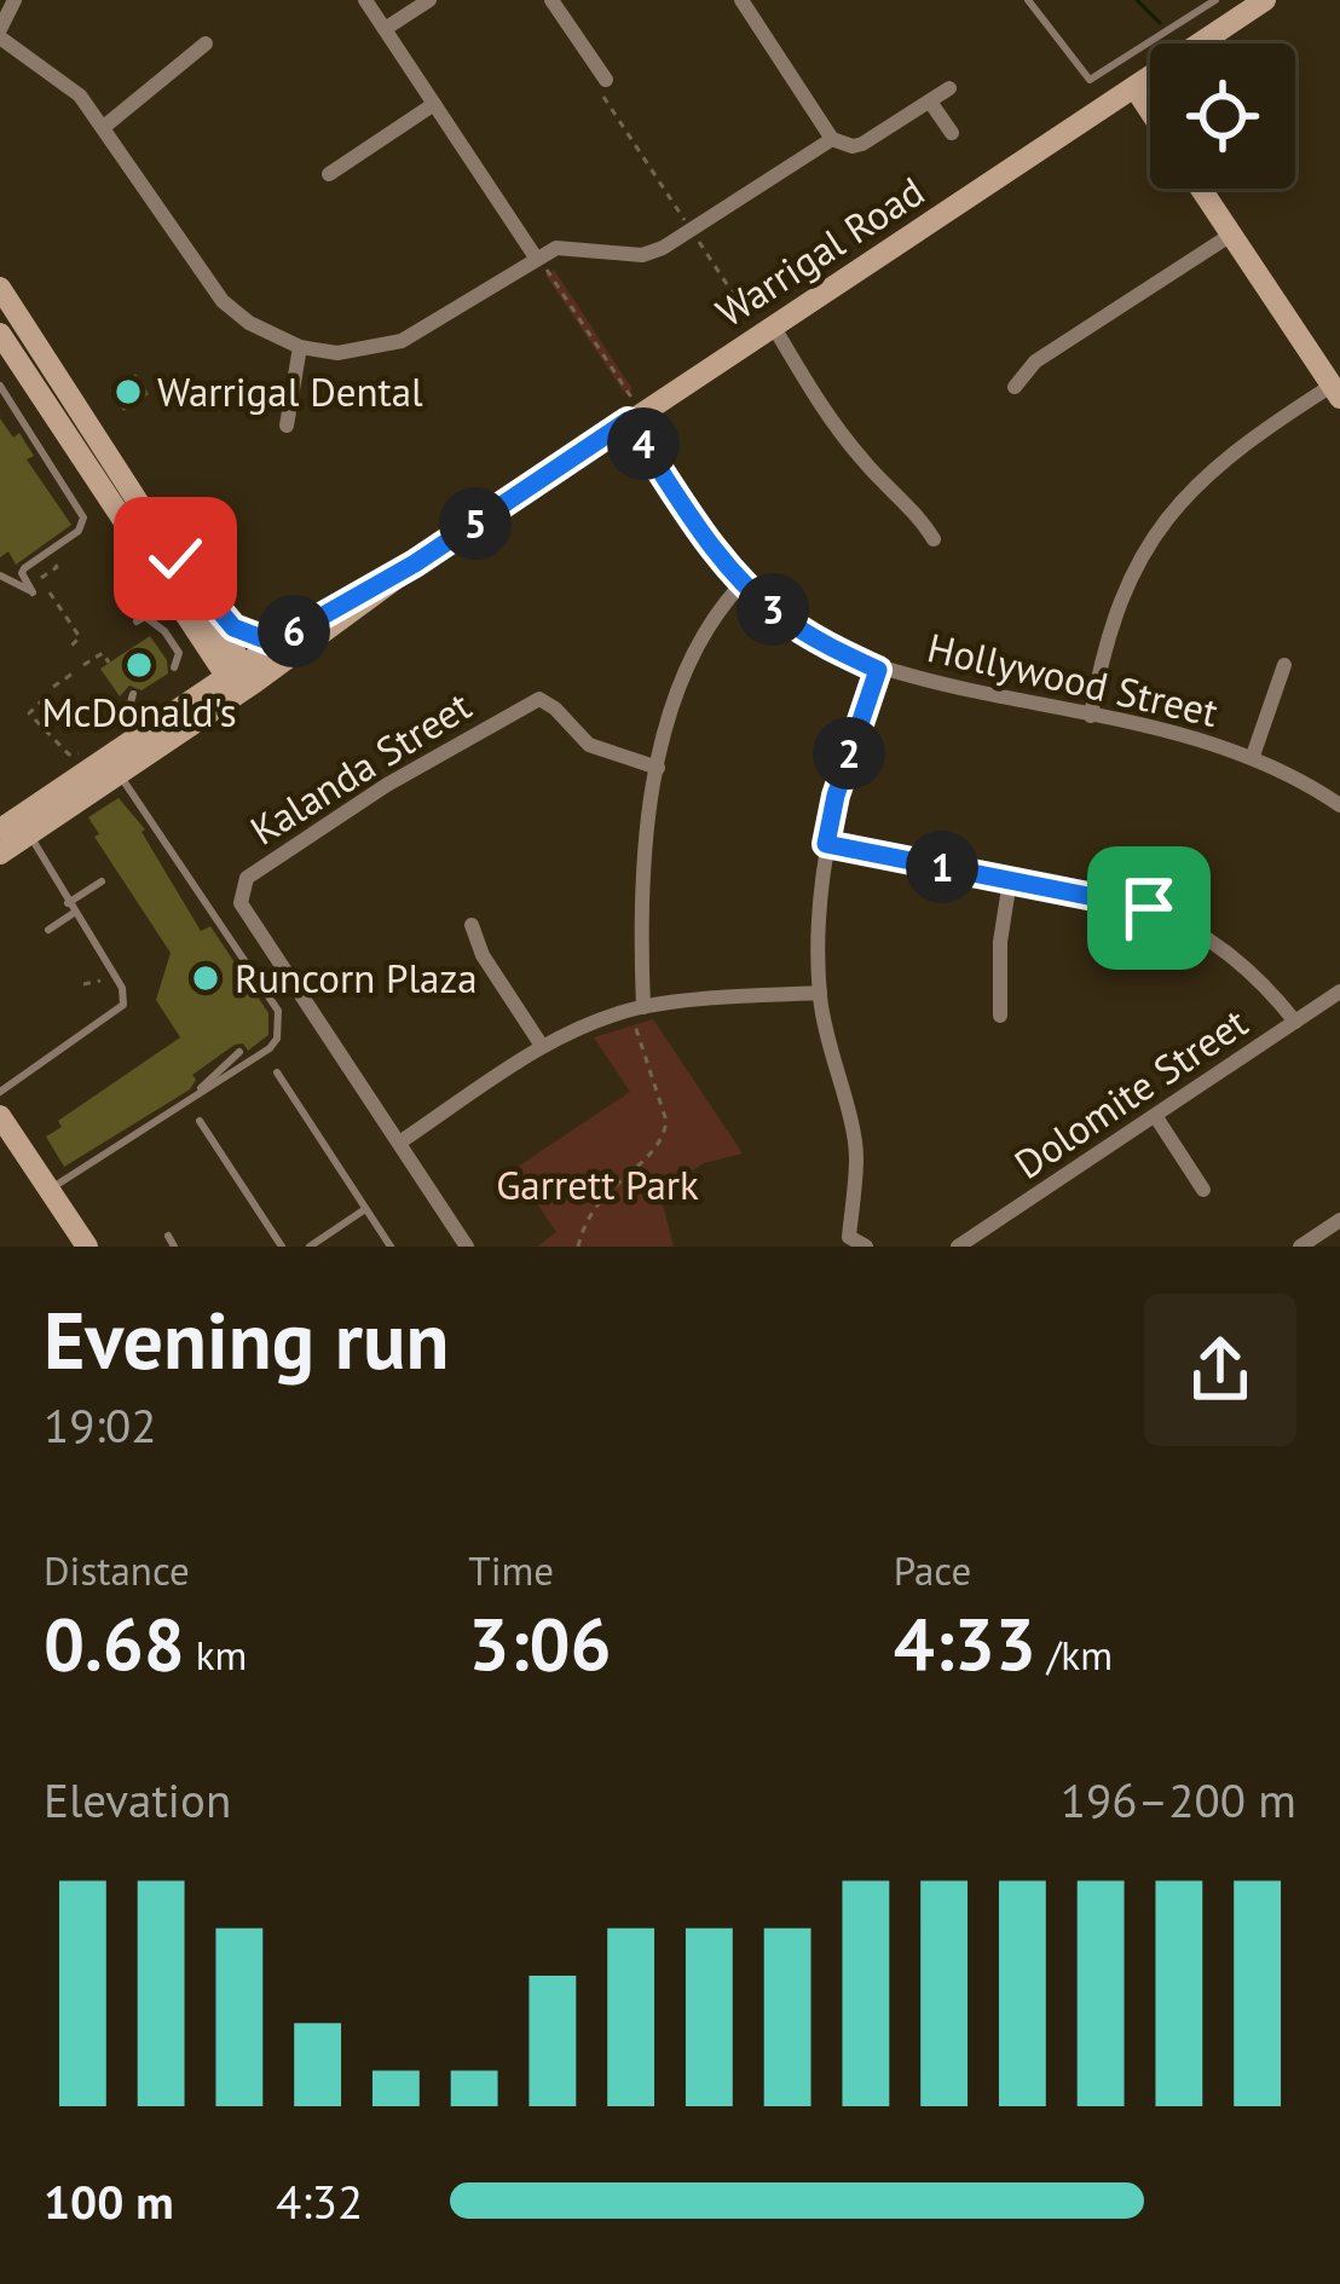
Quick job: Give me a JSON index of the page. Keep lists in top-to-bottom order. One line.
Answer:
{"streets":{"main road":["Warrigal Road"],"street":["Hollywood Street","Kalanda Street","Dolomite Street"]},"crossings":[["Warrigal Road","Hollywood Street"]],"parks":["Garrett Park"],"places":["Warrigal Dental","McDonald's","Runcorn Plaza"],"page":{"pins":["4","5","3","6","2","1"],"heading":["Evening run","19:02"],"stats":[["Distance","0.68 km"],["Time","3:06"],["Pace","4:33 /km"]],"chart":["Elevation","196–200 m"],"list":[{"name":"100 m","note":"4:32"}]}}
